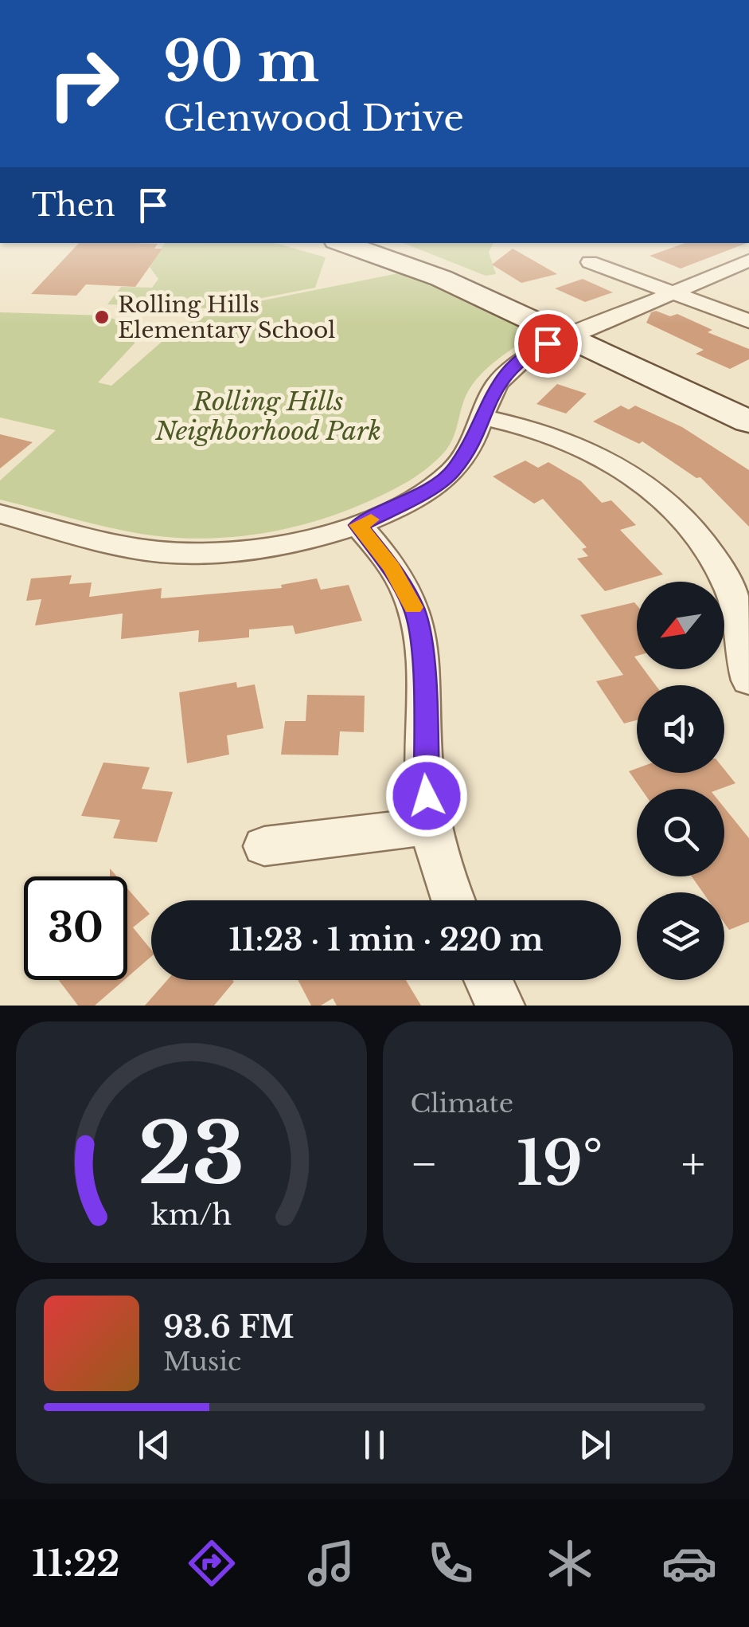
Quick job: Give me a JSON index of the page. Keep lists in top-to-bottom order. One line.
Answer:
{"parks":["Rolling Hills Neighborhood Park"],"places":["Rolling Hills Elementary School"],"north":"bottom left","page":{"turn":["90 m","Glenwood Drive"],"then":"Then","limit":"30","trip":"11:23 · 1 min · 220 m","tile":"Climate","heat":["−","19°","+"],"song":["93.6 FM","Music"],"tabs":"11:22","gauge":["23","km/h"]}}
